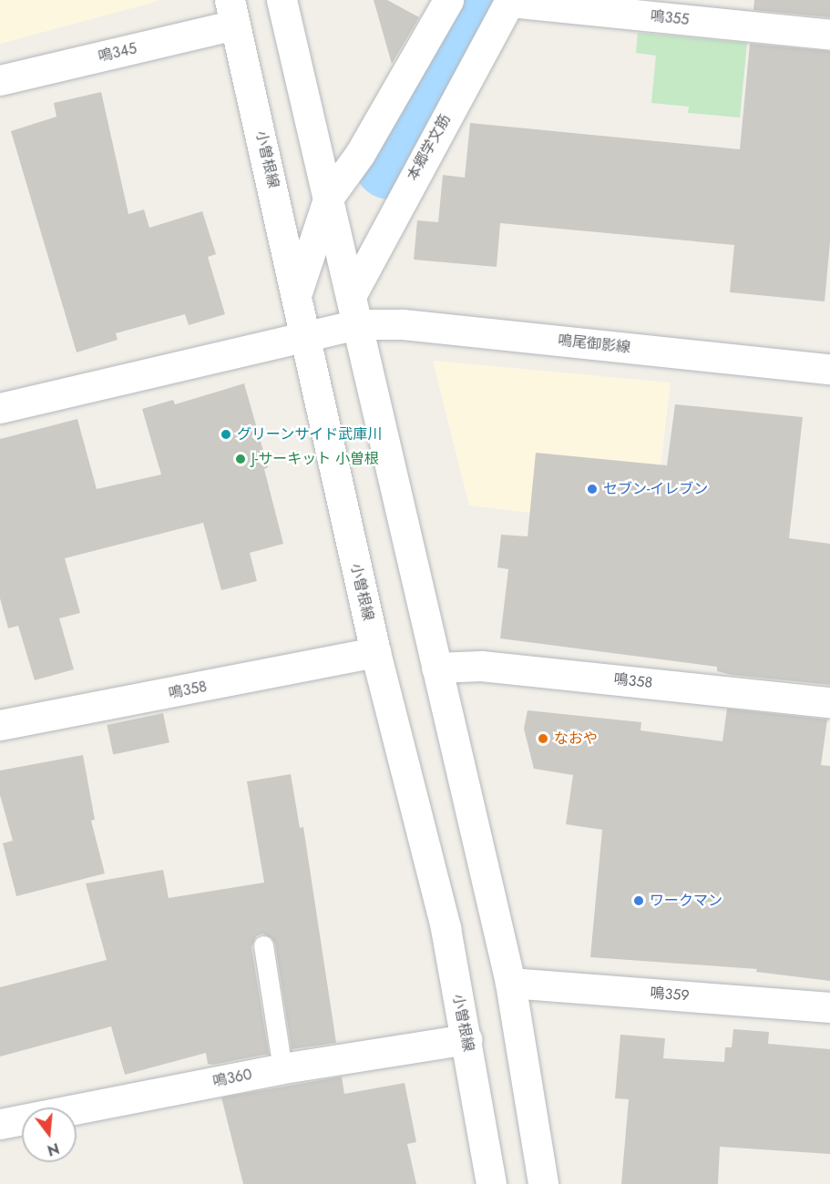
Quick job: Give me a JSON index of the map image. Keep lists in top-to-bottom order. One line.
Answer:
{"streets":{"street":["鳴355","鳴345","本郷学文筋","小曽根線","鳴尾御影線","鳴358","鳴359","鳴360"]},"crossings":[["鳴355","本郷学文筋"],["鳴345","小曽根線"],["本郷学文筋","鳴尾御影線"],["小曽根線","鳴尾御影線"],["小曽根線","鳴358"],["小曽根線","鳴360"]],"places":["グリーンサイド武庫川","J-サーキット 小曽根","セブン-イレブン","なおや","ワークマン"],"north":"bottom"}
